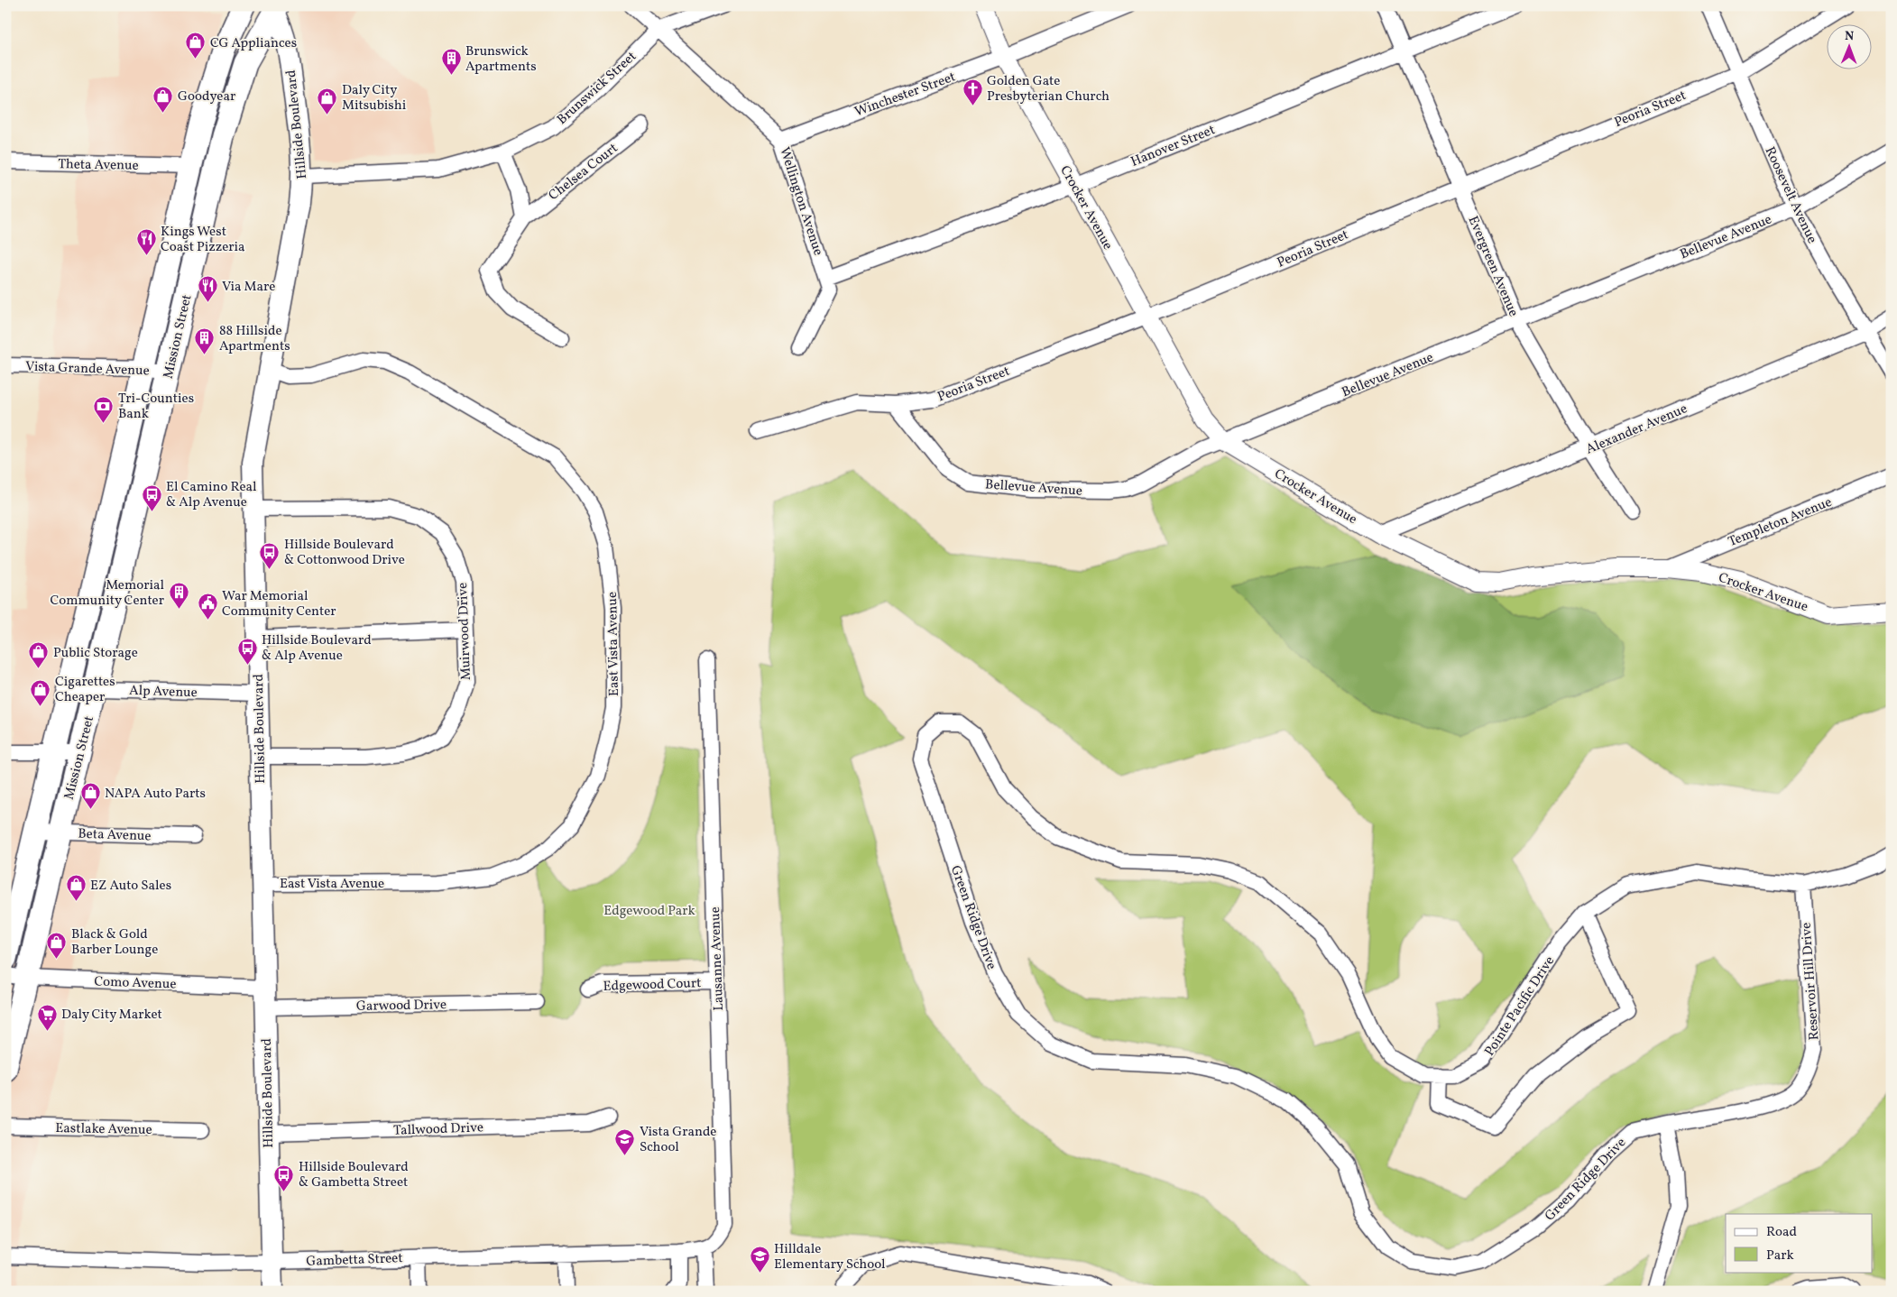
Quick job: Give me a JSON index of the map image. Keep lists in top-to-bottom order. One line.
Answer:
{"streets":{"main road":["Hillside Boulevard","Mission Street"],"street":["Brunswick Street","Winchester Street","Peoria Street","Hanover Street","Theta Avenue","Chelsea Court","Roosevelt Avenue","Wellington Avenue","Crocker Avenue","Bellevue Avenue","Evergreen Avenue","Vista Grande Avenue","Alexander Avenue","Templeton Avenue","Muirwood Drive","East Vista Avenue","Alp Avenue","Beta Avenue","Green Ridge Drive","Lausanne Avenue","Reservoir Hill Drive","Como Avenue","Edgewood Court","Garwood Drive","Pointe Pacific Drive","Eastlake Avenue","Tallwood Drive","Gambetta Street"]},"crossings":[["Brunswick Street","Hillside Boulevard"],["Brunswick Street","Wellington Avenue"],["Winchester Street","Wellington Avenue"],["Winchester Street","Crocker Avenue"],["Peoria Street","Roosevelt Avenue"],["Peoria Street","Crocker Avenue"],["Peoria Street","Bellevue Avenue"],["Peoria Street","Evergreen Avenue"],["Hillside Boulevard","Mission Street"],["Hillside Boulevard","Muirwood Drive"],["Hillside Boulevard","East Vista Avenue"],["Hillside Boulevard","Alp Avenue"],["Hillside Boulevard","Como Avenue"],["Hillside Boulevard","Garwood Drive"],["Hillside Boulevard","Tallwood Drive"],["Hillside Boulevard","Gambetta Street"],["Hanover Street","Wellington Avenue"],["Hanover Street","Crocker Avenue"],["Hanover Street","Evergreen Avenue"],["Theta Avenue","Mission Street"],["Roosevelt Avenue","Bellevue Avenue"],["Roosevelt Avenue","Alexander Avenue"],["Crocker Avenue","Bellevue Avenue"],["Crocker Avenue","Alexander Avenue"],["Crocker Avenue","Templeton Avenue"],["Bellevue Avenue","Evergreen Avenue"],["Evergreen Avenue","Alexander Avenue"],["Mission Street","Vista Grande Avenue"],["Mission Street","Alp Avenue"],["Mission Street","Beta Avenue"],["Mission Street","Como Avenue"],["Green Ridge Drive","Reservoir Hill Drive"],["Green Ridge Drive","Pointe Pacific Drive"],["Lausanne Avenue","Edgewood Court"],["Lausanne Avenue","Gambetta Street"],["Reservoir Hill Drive","Pointe Pacific Drive"],["Como Avenue","Garwood Drive"]],"parks":["Edgewood Park"],"places":{"shop":["CG Appliances","Goodyear","Daly City Mitsubishi","Public Storage","Cigarettes Cheaper","NAPA Auto Parts","EZ Auto Sales","Black & Gold Barber Lounge"],"building":["Brunswick Apartments","88 Hillside Apartments","Memorial Community Center"],"church":["Golden Gate Presbyterian Church"],"restaurant":["Kings West Coast Pizzeria","Via Mare"],"bank":["Tri-Counties Bank"],"bus stop":["El Camino Real & Alp Avenue","Hillside Boulevard & Cottonwood Drive","Hillside Boulevard & Alp Avenue","Hillside Boulevard & Gambetta Street"],"public building":["War Memorial Community Center"],"supermarket":["Daly City Market"],"school or university":["Vista Grande School","Hilldale Elementary School"]},"legend":["Road","Park"],"north":"top"}
